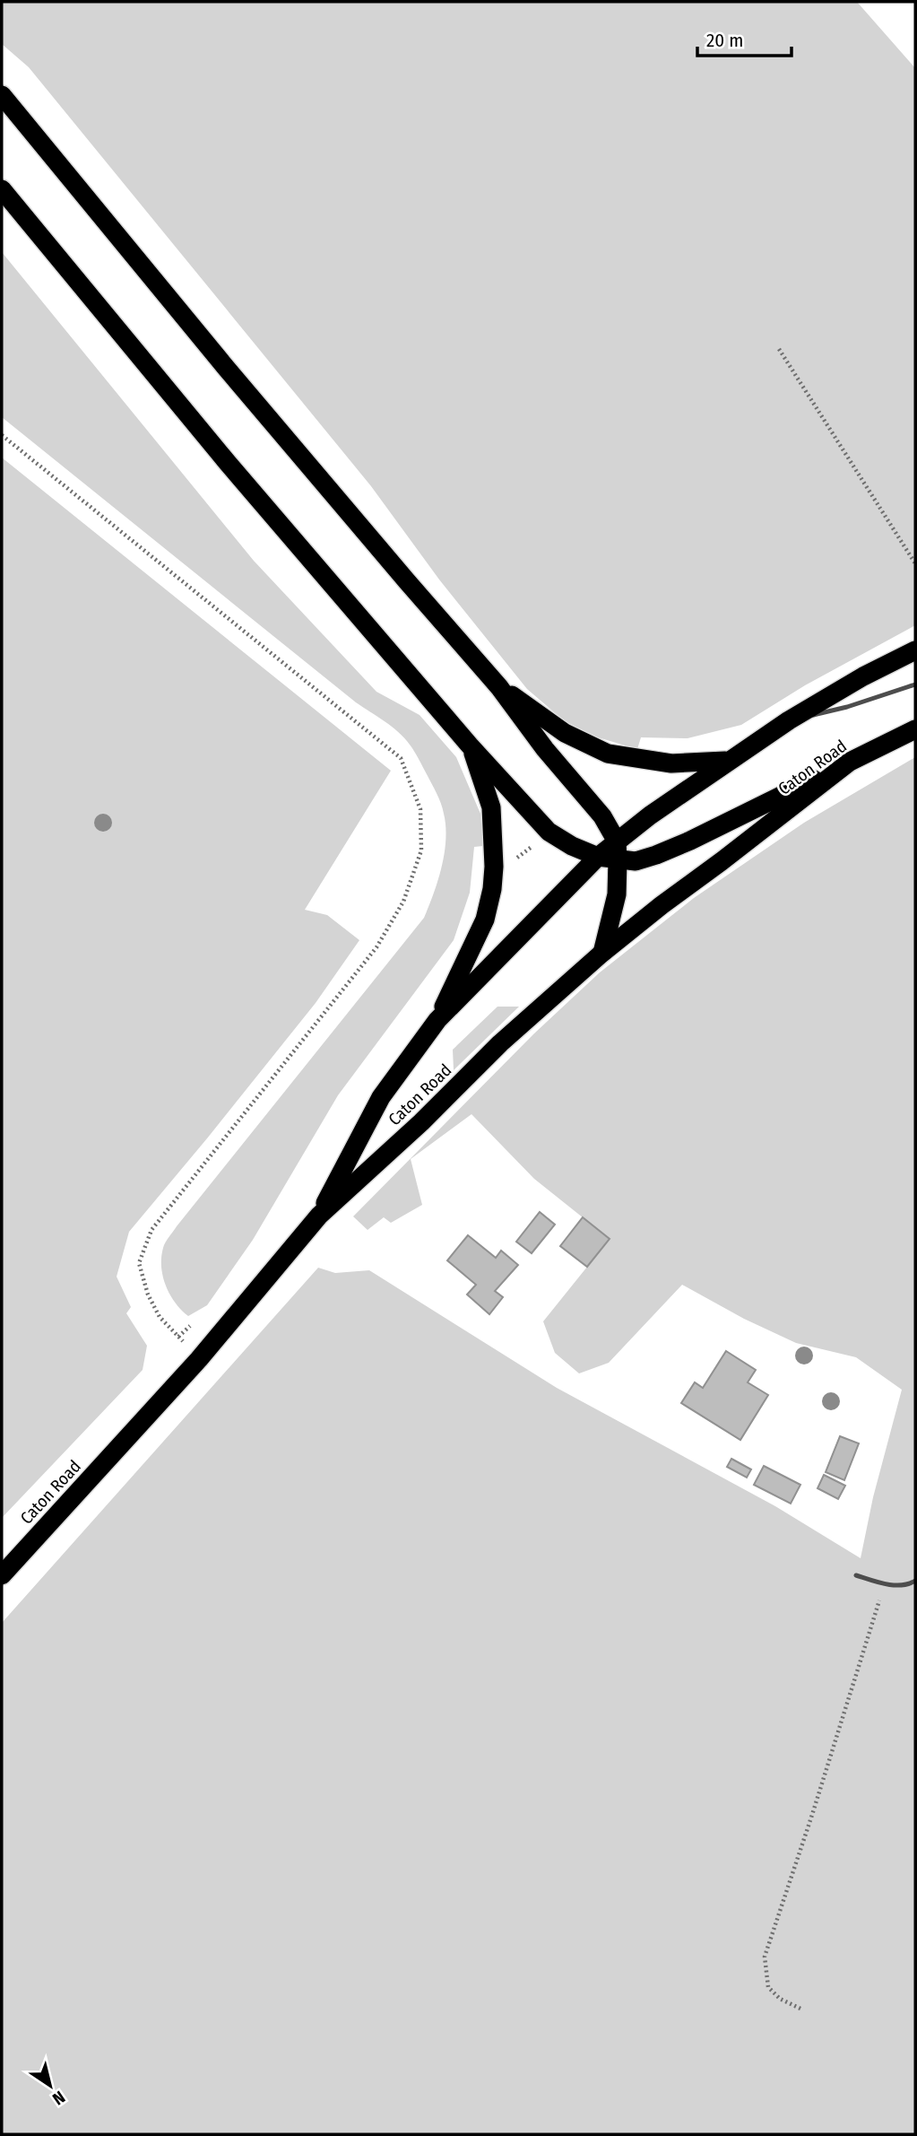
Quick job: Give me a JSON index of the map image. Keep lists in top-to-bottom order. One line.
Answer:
{"streets":{"highway":["Caton Road"]},"scale_bar":"20 m","north":"bottom right"}
